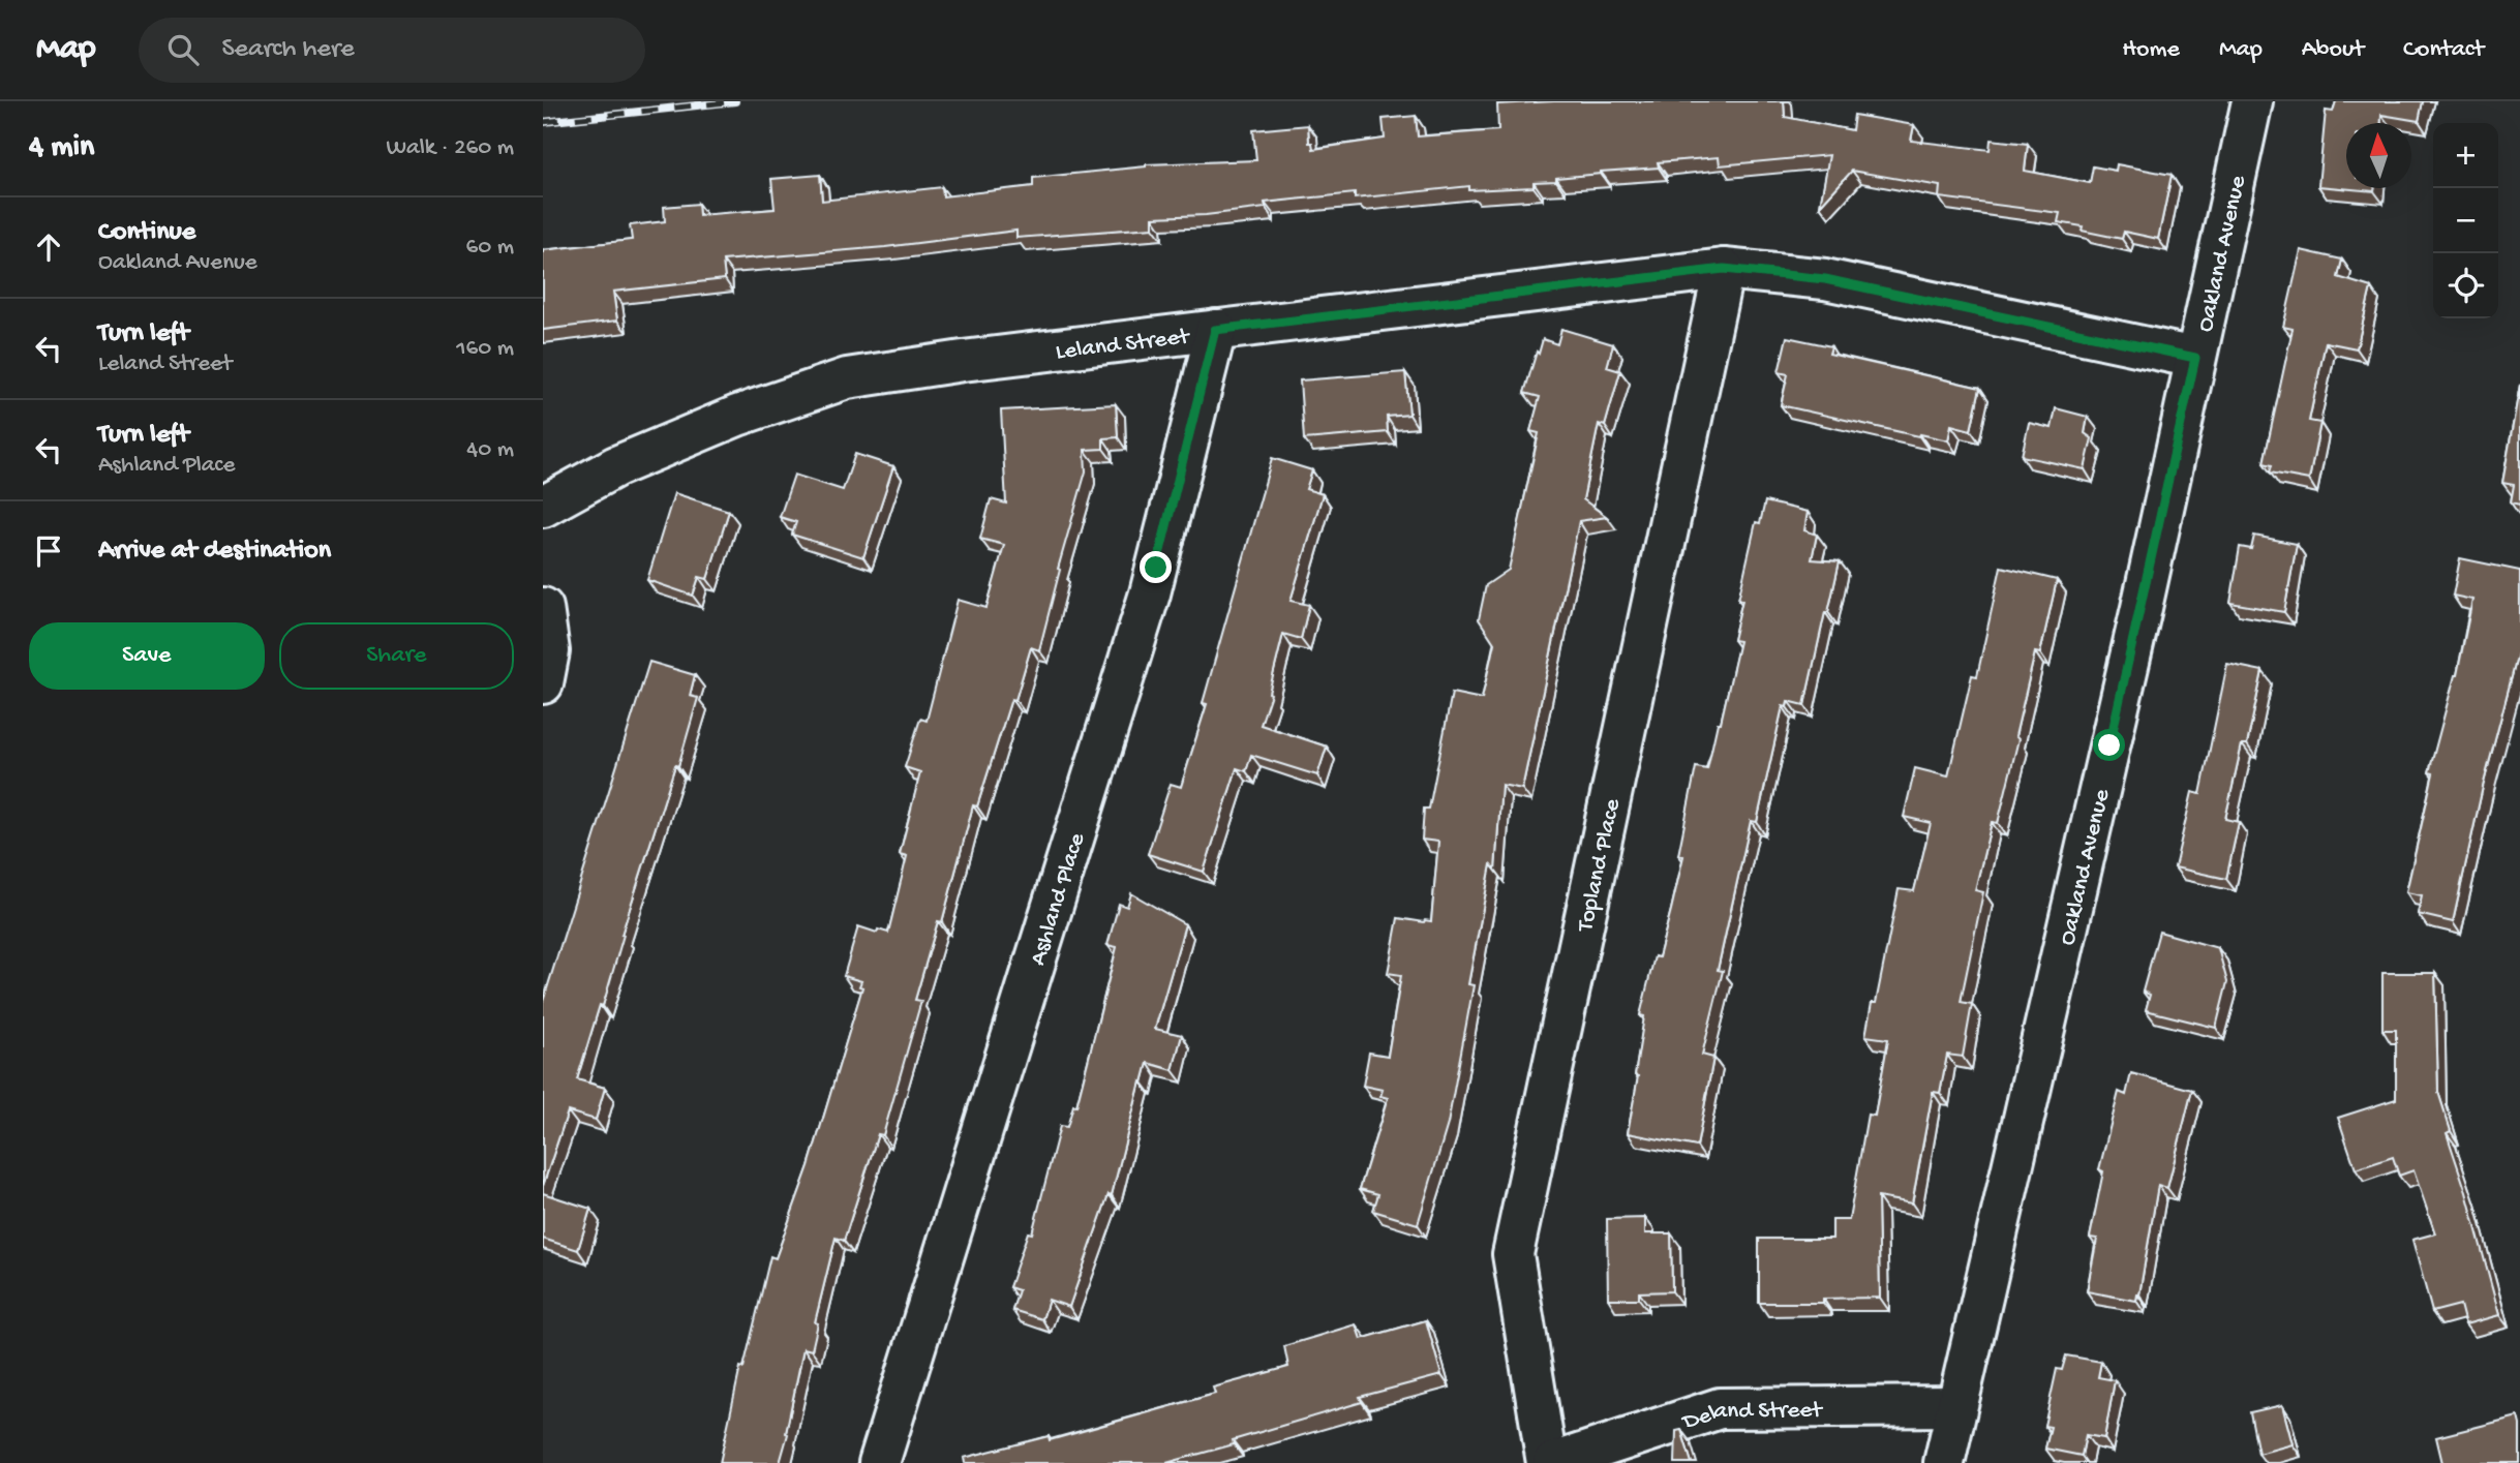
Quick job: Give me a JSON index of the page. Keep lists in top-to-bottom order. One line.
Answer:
{"streets":{"street":["Oakland Avenue","Leland Street","Topland Place","Ashland Place","Deland Street"]},"crossings":[["Oakland Avenue","Leland Street"],["Oakland Avenue","Deland Street"],["Leland Street","Topland Place"],["Leland Street","Ashland Place"]],"north":"top","page":{"header":"Map","search":"Search here","nav":["Home","Map","About","Contact"],"heading":["4 min","Walk · 260 m"],"map_buttons":["+","−"],"list":[["Continue","Oakland Avenue","60 m"],["Turn left","Leland Street","160 m"],["Turn left","Ashland Place","40 m"],"Arrive at destination"],"buttons":["Save","Share"]}}
